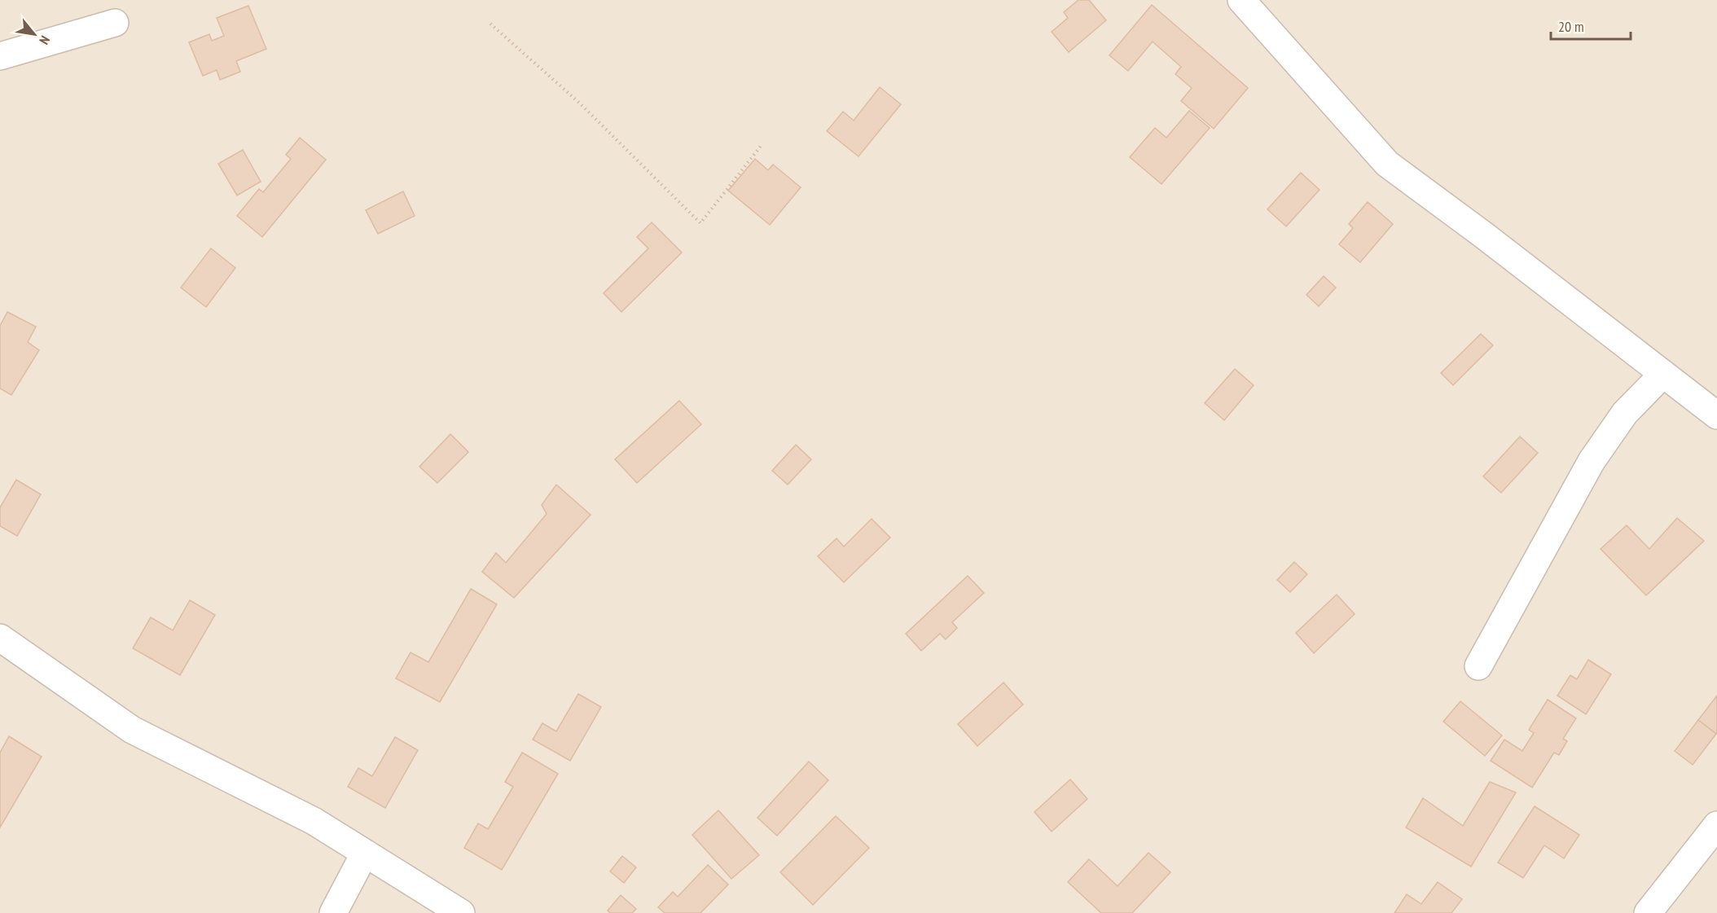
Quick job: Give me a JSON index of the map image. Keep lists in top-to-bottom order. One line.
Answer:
{"scale_bar":"20 m","north":"bottom right"}
